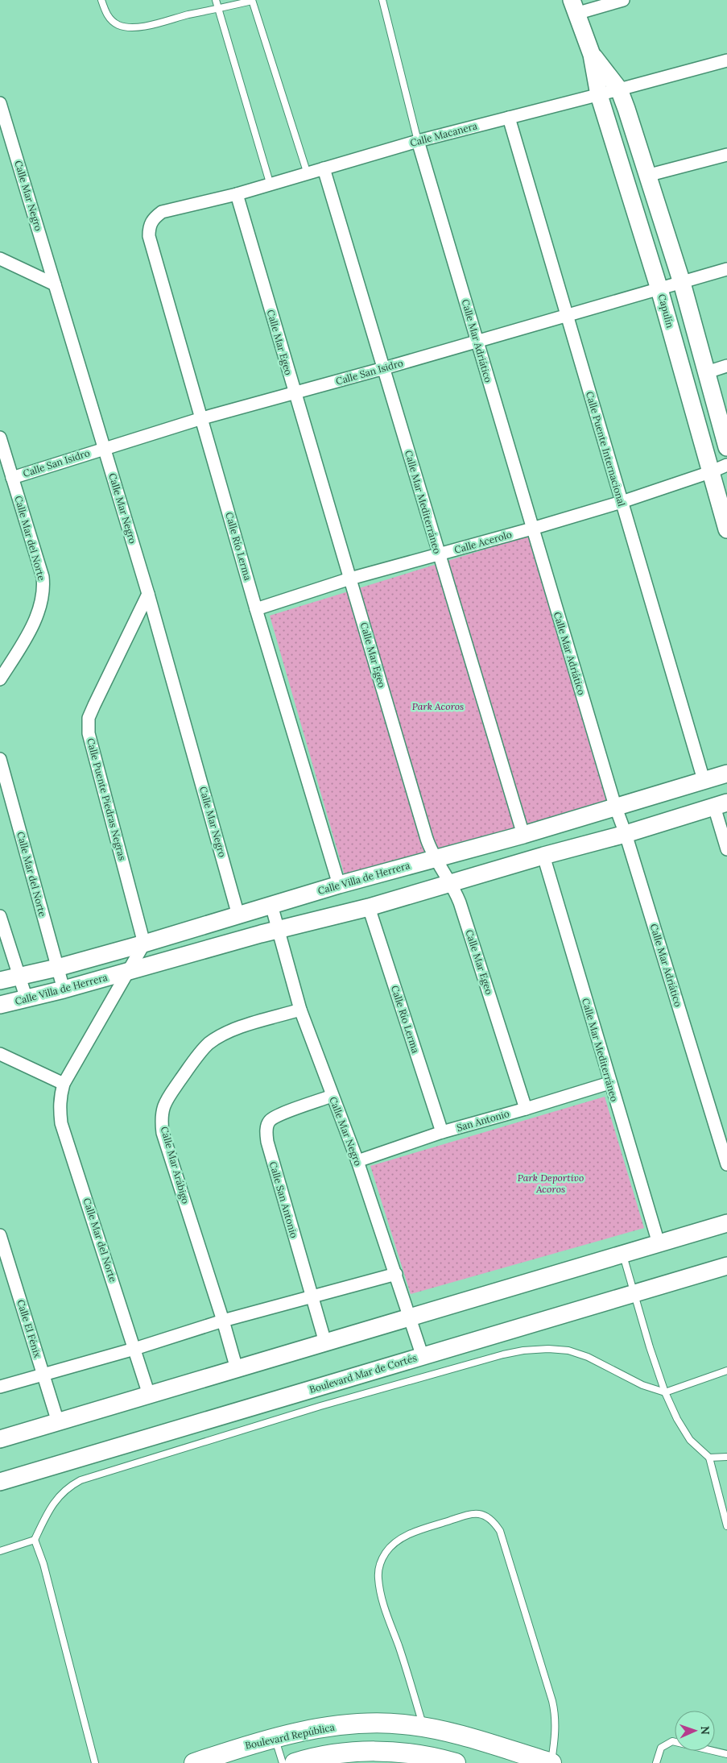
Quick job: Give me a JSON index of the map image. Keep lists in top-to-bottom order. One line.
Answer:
{"streets":{"main road":["Boulevard República"],"street":["Calle Macanera","Calle Mar Negro","Capulín","Calle Mar Adriático","Calle Mar Egeo","Calle San Isidro","Calle Puente Internacional","Calle Mar Mediterráneo","Calle Mar del Norte","Calle Acerolo","Calle Río Lerma","Calle Puente Piedras Negras","Calle Villa de Herrera","San Antonio","Calle Mar Arábigo","Calle San Antonio","Calle El Fénix","Boulevard Mar de Cortés"]},"crossings":[["Calle Macanera","Capulín"],["Calle Macanera","Calle Mar Adriático"],["Calle Macanera","Calle Mar Egeo"],["Calle Macanera","Calle Puente Internacional"],["Calle Macanera","Calle Mar Mediterráneo"],["Calle Macanera","Calle Río Lerma"],["Calle Mar Negro","Calle San Isidro"],["Calle Mar Negro","Calle Puente Piedras Negras"],["Calle Mar Negro","Calle Villa de Herrera"],["Calle Mar Negro","San Antonio"],["Calle Mar Negro","Calle Mar Arábigo"],["Calle Mar Negro","Calle San Antonio"],["Calle Mar Negro","Boulevard Mar de Cortés"],["Capulín","Calle San Isidro"],["Capulín","Calle Acerolo"],["Calle Mar Adriático","Calle San Isidro"],["Calle Mar Adriático","Calle Acerolo"],["Calle Mar Adriático","Calle Villa de Herrera"],["Calle Mar Egeo","Calle San Isidro"],["Calle Mar Egeo","Calle Acerolo"],["Calle Mar Egeo","Calle Villa de Herrera"],["Calle Mar Egeo","San Antonio"],["Calle San Isidro","Calle Puente Internacional"],["Calle San Isidro","Calle Mar Mediterráneo"],["Calle San Isidro","Calle Mar del Norte"],["Calle San Isidro","Calle Río Lerma"],["Calle Puente Internacional","Calle Acerolo"],["Calle Puente Internacional","Calle Villa de Herrera"],["Calle Mar Mediterráneo","Calle Acerolo"],["Calle Mar Mediterráneo","Calle Villa de Herrera"],["Calle Mar Mediterráneo","San Antonio"],["Calle Mar del Norte","Calle Puente Piedras Negras"],["Calle Mar del Norte","Calle Villa de Herrera"],["Calle Acerolo","Calle Río Lerma"],["Calle Río Lerma","Calle Villa de Herrera"],["Calle Río Lerma","San Antonio"],["Calle Puente Piedras Negras","Calle Villa de Herrera"]],"parks":["Park Acoros","Park Deportivo Acoros"],"north":"right"}
